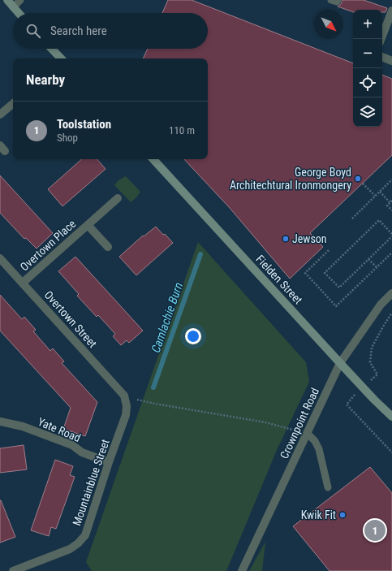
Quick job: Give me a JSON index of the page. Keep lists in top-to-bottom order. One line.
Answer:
{"streets":{"main road":["Fielden Street"],"street":["Overtown Place","Overtown Street","Crownpoint Road","Yate Road","Mountainblue Street"]},"crossings":[["Overtown Place","Overtown Street"],["Fielden Street","Crownpoint Road"],["Overtown Street","Mountainblue Street"],["Yate Road","Mountainblue Street"]],"water":["Camlachie Burn"],"places":["George Boyd Architechtural Ironmongery","Jewson","Kwik Fit"],"north":"bottom right","page":{"map_buttons":["+","−"],"search":"Search here","heading":"Nearby","list":[{"mark":"1","name":"Toolstation","note":"Shop","value":"110 m"}],"pins":"1"}}
